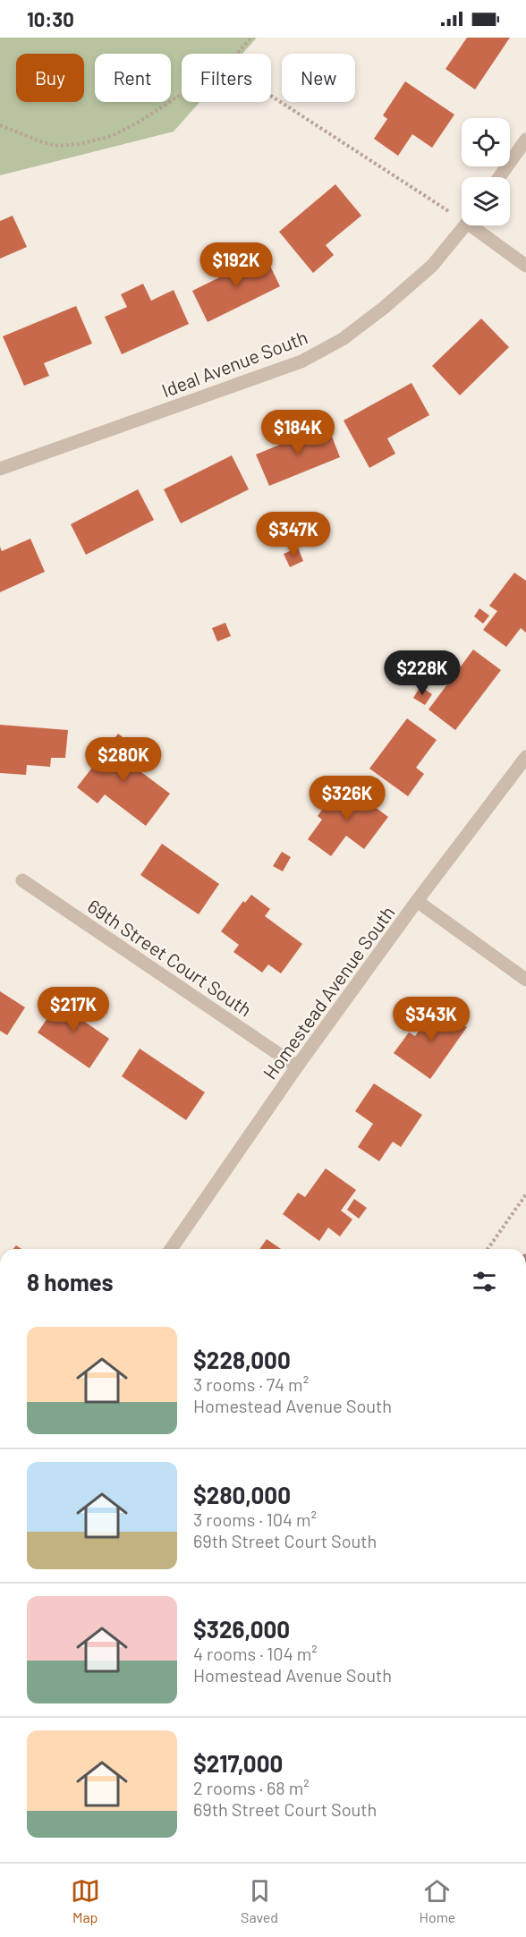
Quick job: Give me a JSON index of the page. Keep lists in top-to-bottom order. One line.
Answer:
{"streets":{"street":["Ideal Avenue South","69th Street Court South","Homestead Avenue South"]},"crossings":[["69th Street Court South","Homestead Avenue South"]],"page":{"status":"10:30","chip":["Buy","Rent","Filters","New"],"price":["$192K","$184K","$347K","$228K","$280K","$326K","$217K","$343K"],"heading":"8 homes","list":[{"name":"$228,000","note":"3 rooms · 74 m² · Homestead Avenue South"},{"name":"$280,000","note":"3 rooms · 104 m² · 69th Street Court South"},{"name":"$326,000","note":"4 rooms · 104 m² · Homestead Avenue South"},{"name":"$217,000","note":"2 rooms · 68 m² · 69th Street Court South"}],"tabs":["Map","Saved","Home"]}}
